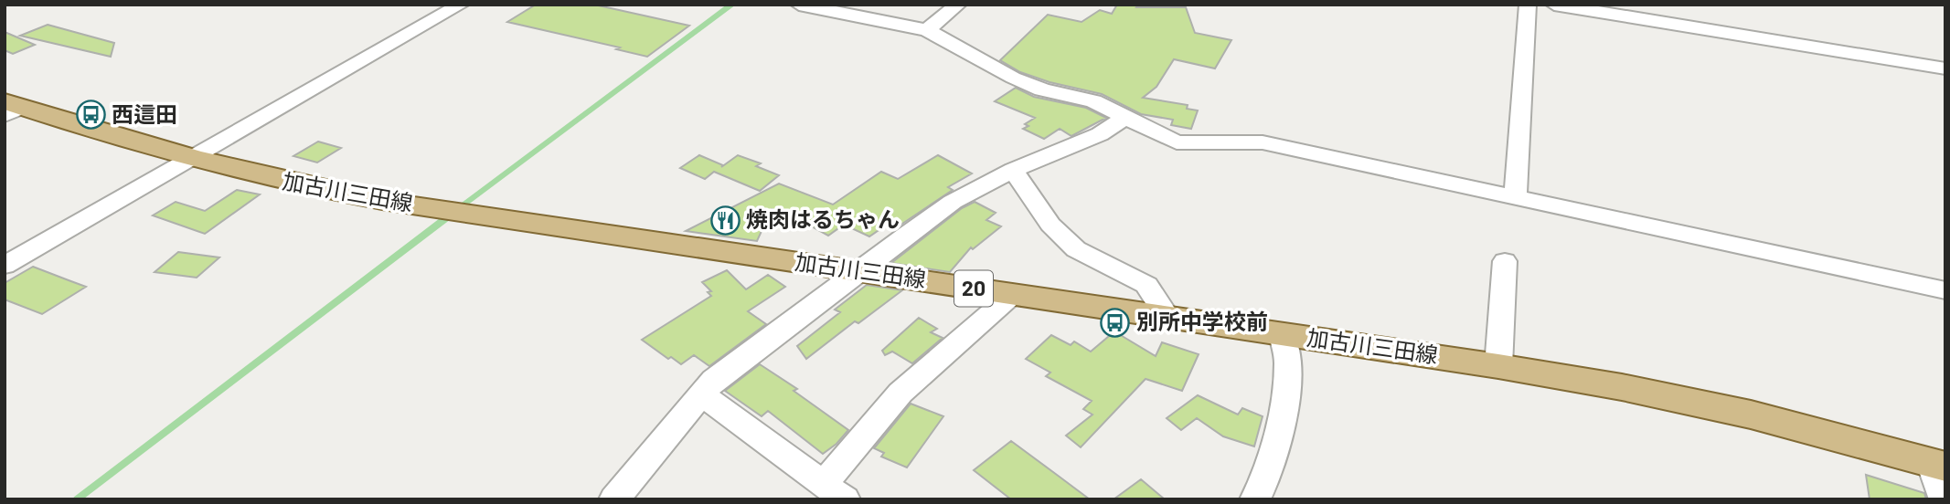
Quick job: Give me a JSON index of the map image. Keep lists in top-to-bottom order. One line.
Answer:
{"streets":{"main road":["加古川三田線","20"]},"places":{"bus stop":["西這田","別所中学校前"],"restaurant":["焼肉はるちゃん"]}}
